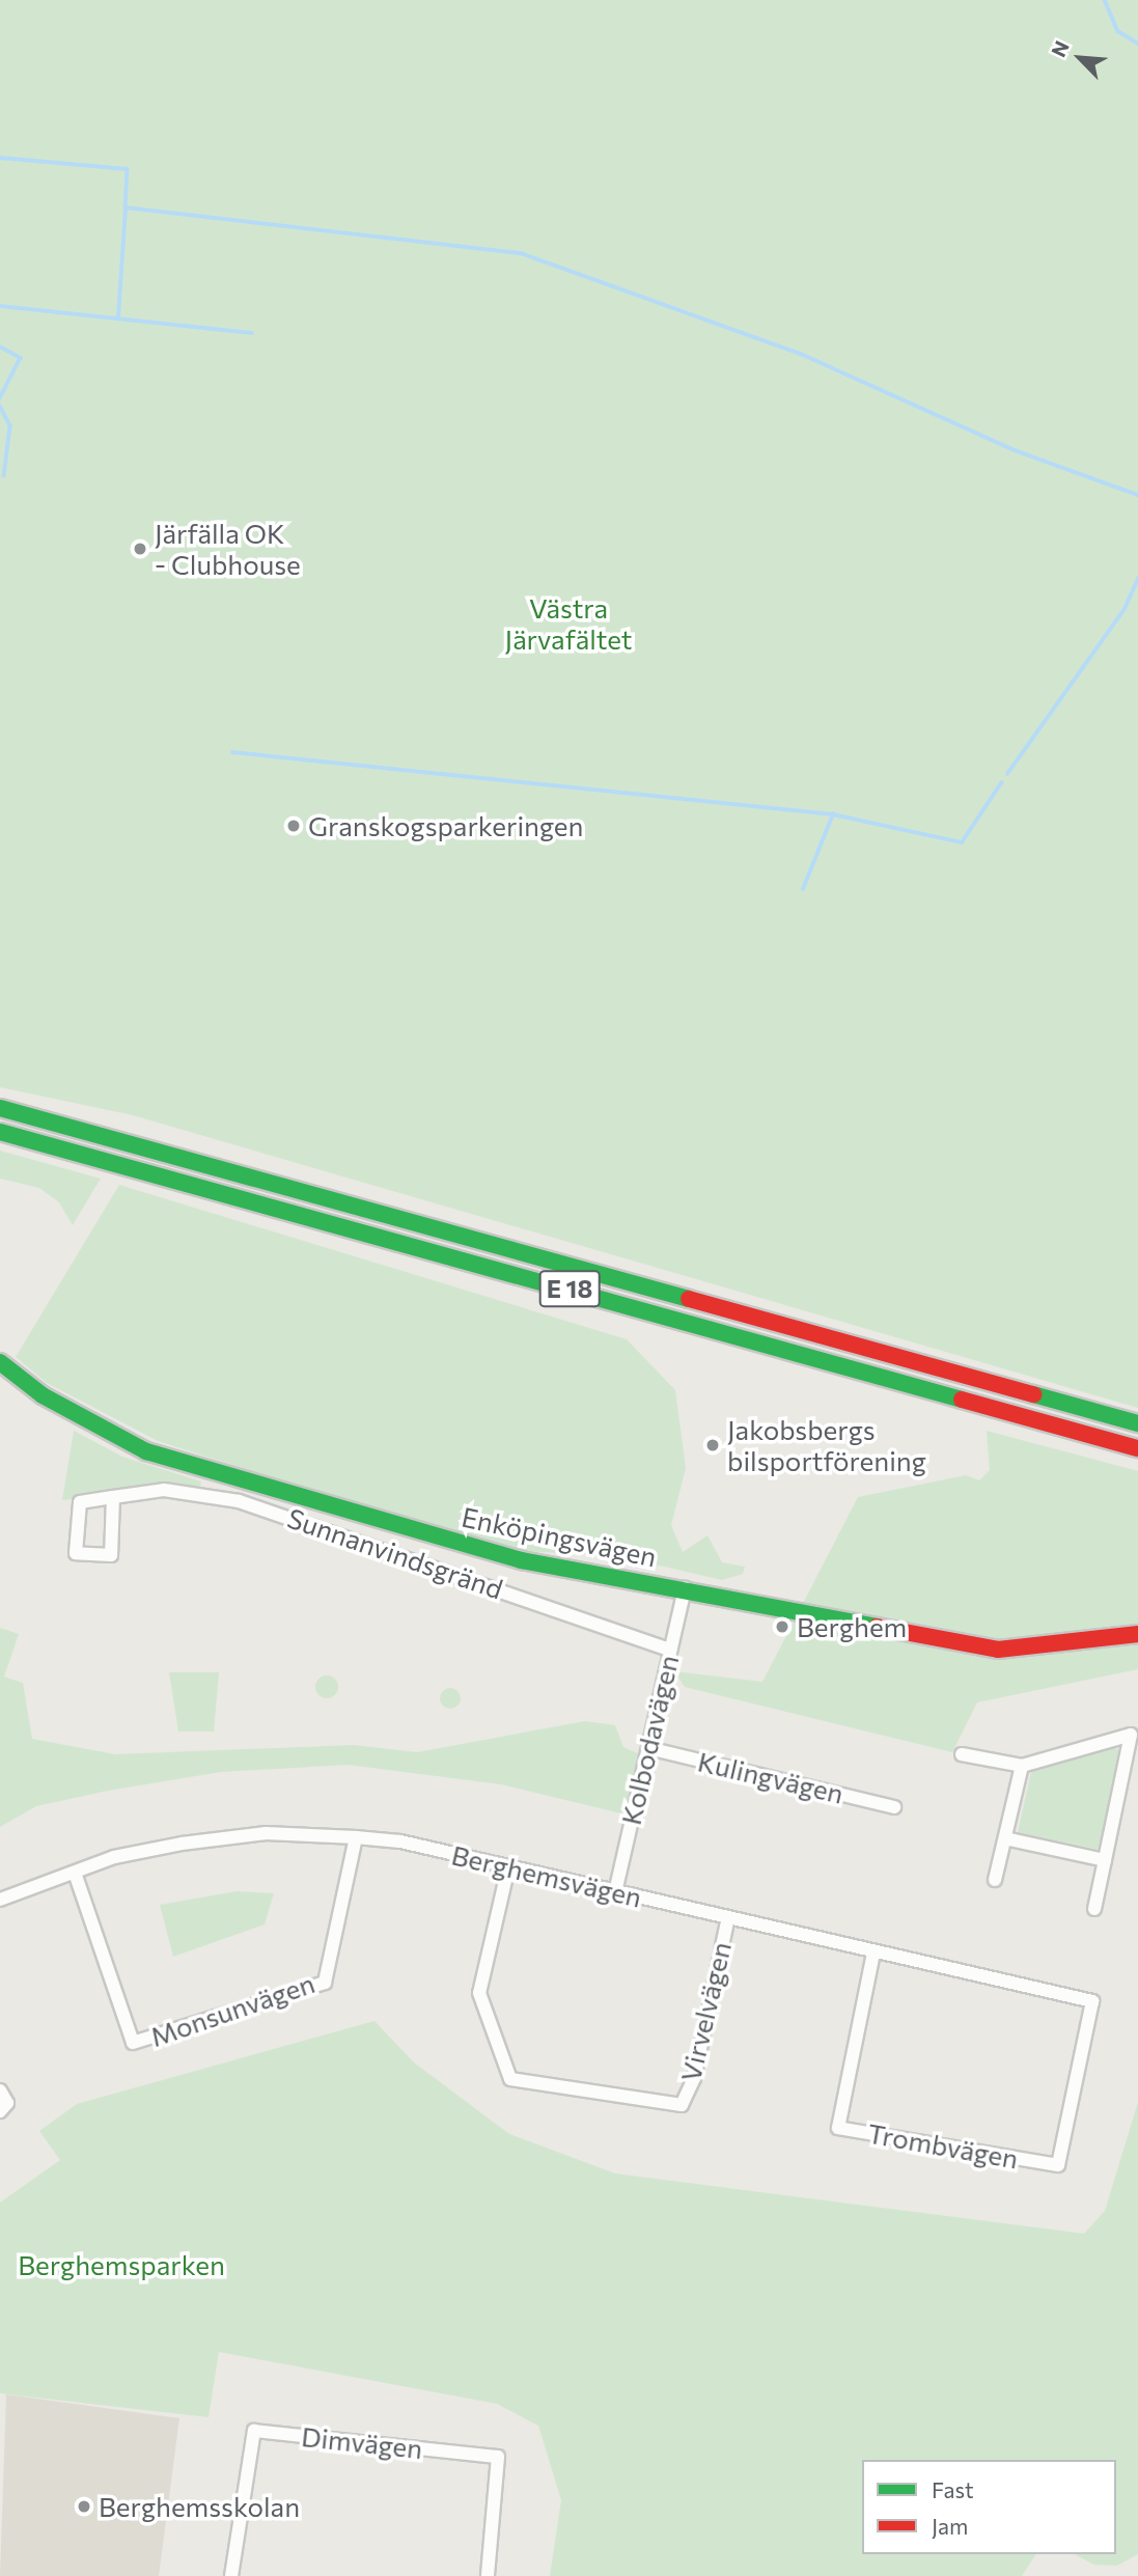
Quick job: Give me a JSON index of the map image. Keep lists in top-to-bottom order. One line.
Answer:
{"streets":{"main road":["E 18","Enköpingsvägen"],"street":["Sunnanvindsgränd","Kolbodavägen","Kulingvägen","Berghemsvägen","Monsunvägen","Virvelvägen","Trombvägen","Dimvägen"]},"crossings":[["Enköpingsvägen","Kolbodavägen"],["Sunnanvindsgränd","Kolbodavägen"],["Kolbodavägen","Kulingvägen"],["Kolbodavägen","Berghemsvägen"],["Berghemsvägen","Monsunvägen"],["Berghemsvägen","Virvelvägen"],["Berghemsvägen","Trombvägen"]],"parks":["Västra Järvafältet","Berghemsparken"],"places":["Järfälla OK - Clubhouse","Granskogsparkeringen","Jakobsbergs bilsportförening","Berghem","Berghemsskolan"],"legend":["Fast","Jam"],"north":"top left"}
